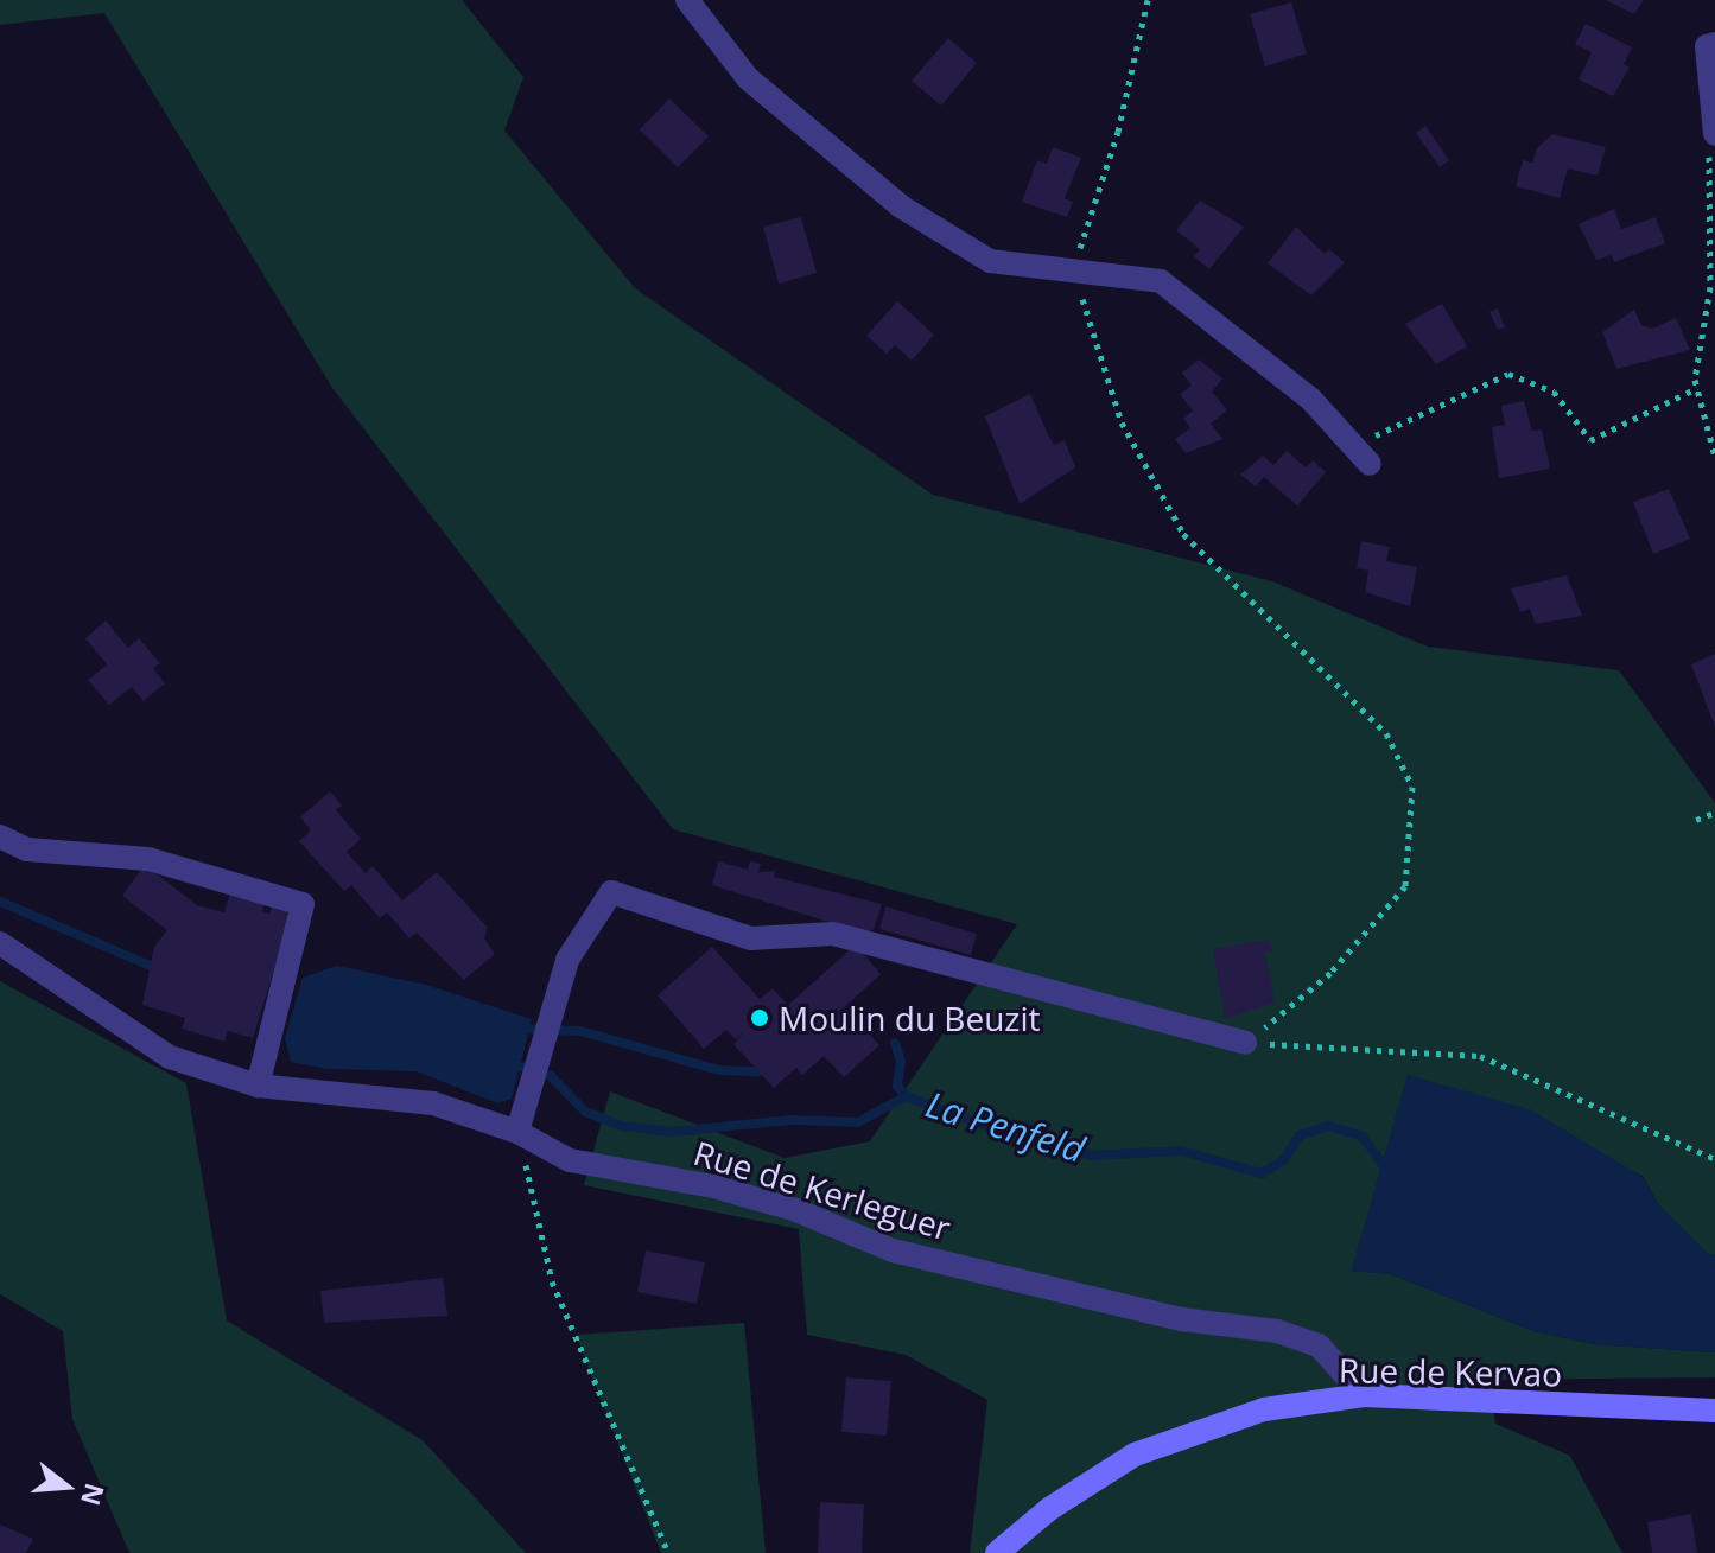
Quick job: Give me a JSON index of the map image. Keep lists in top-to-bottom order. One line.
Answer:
{"streets":{"main road":["Rue de Kervao"],"street":["Rue de Kerleguer"]},"crossings":[["Rue de Kerleguer","Rue de Kervao"]],"water":["La Penfeld"],"places":["Moulin du Beuzit"],"north":"right"}
